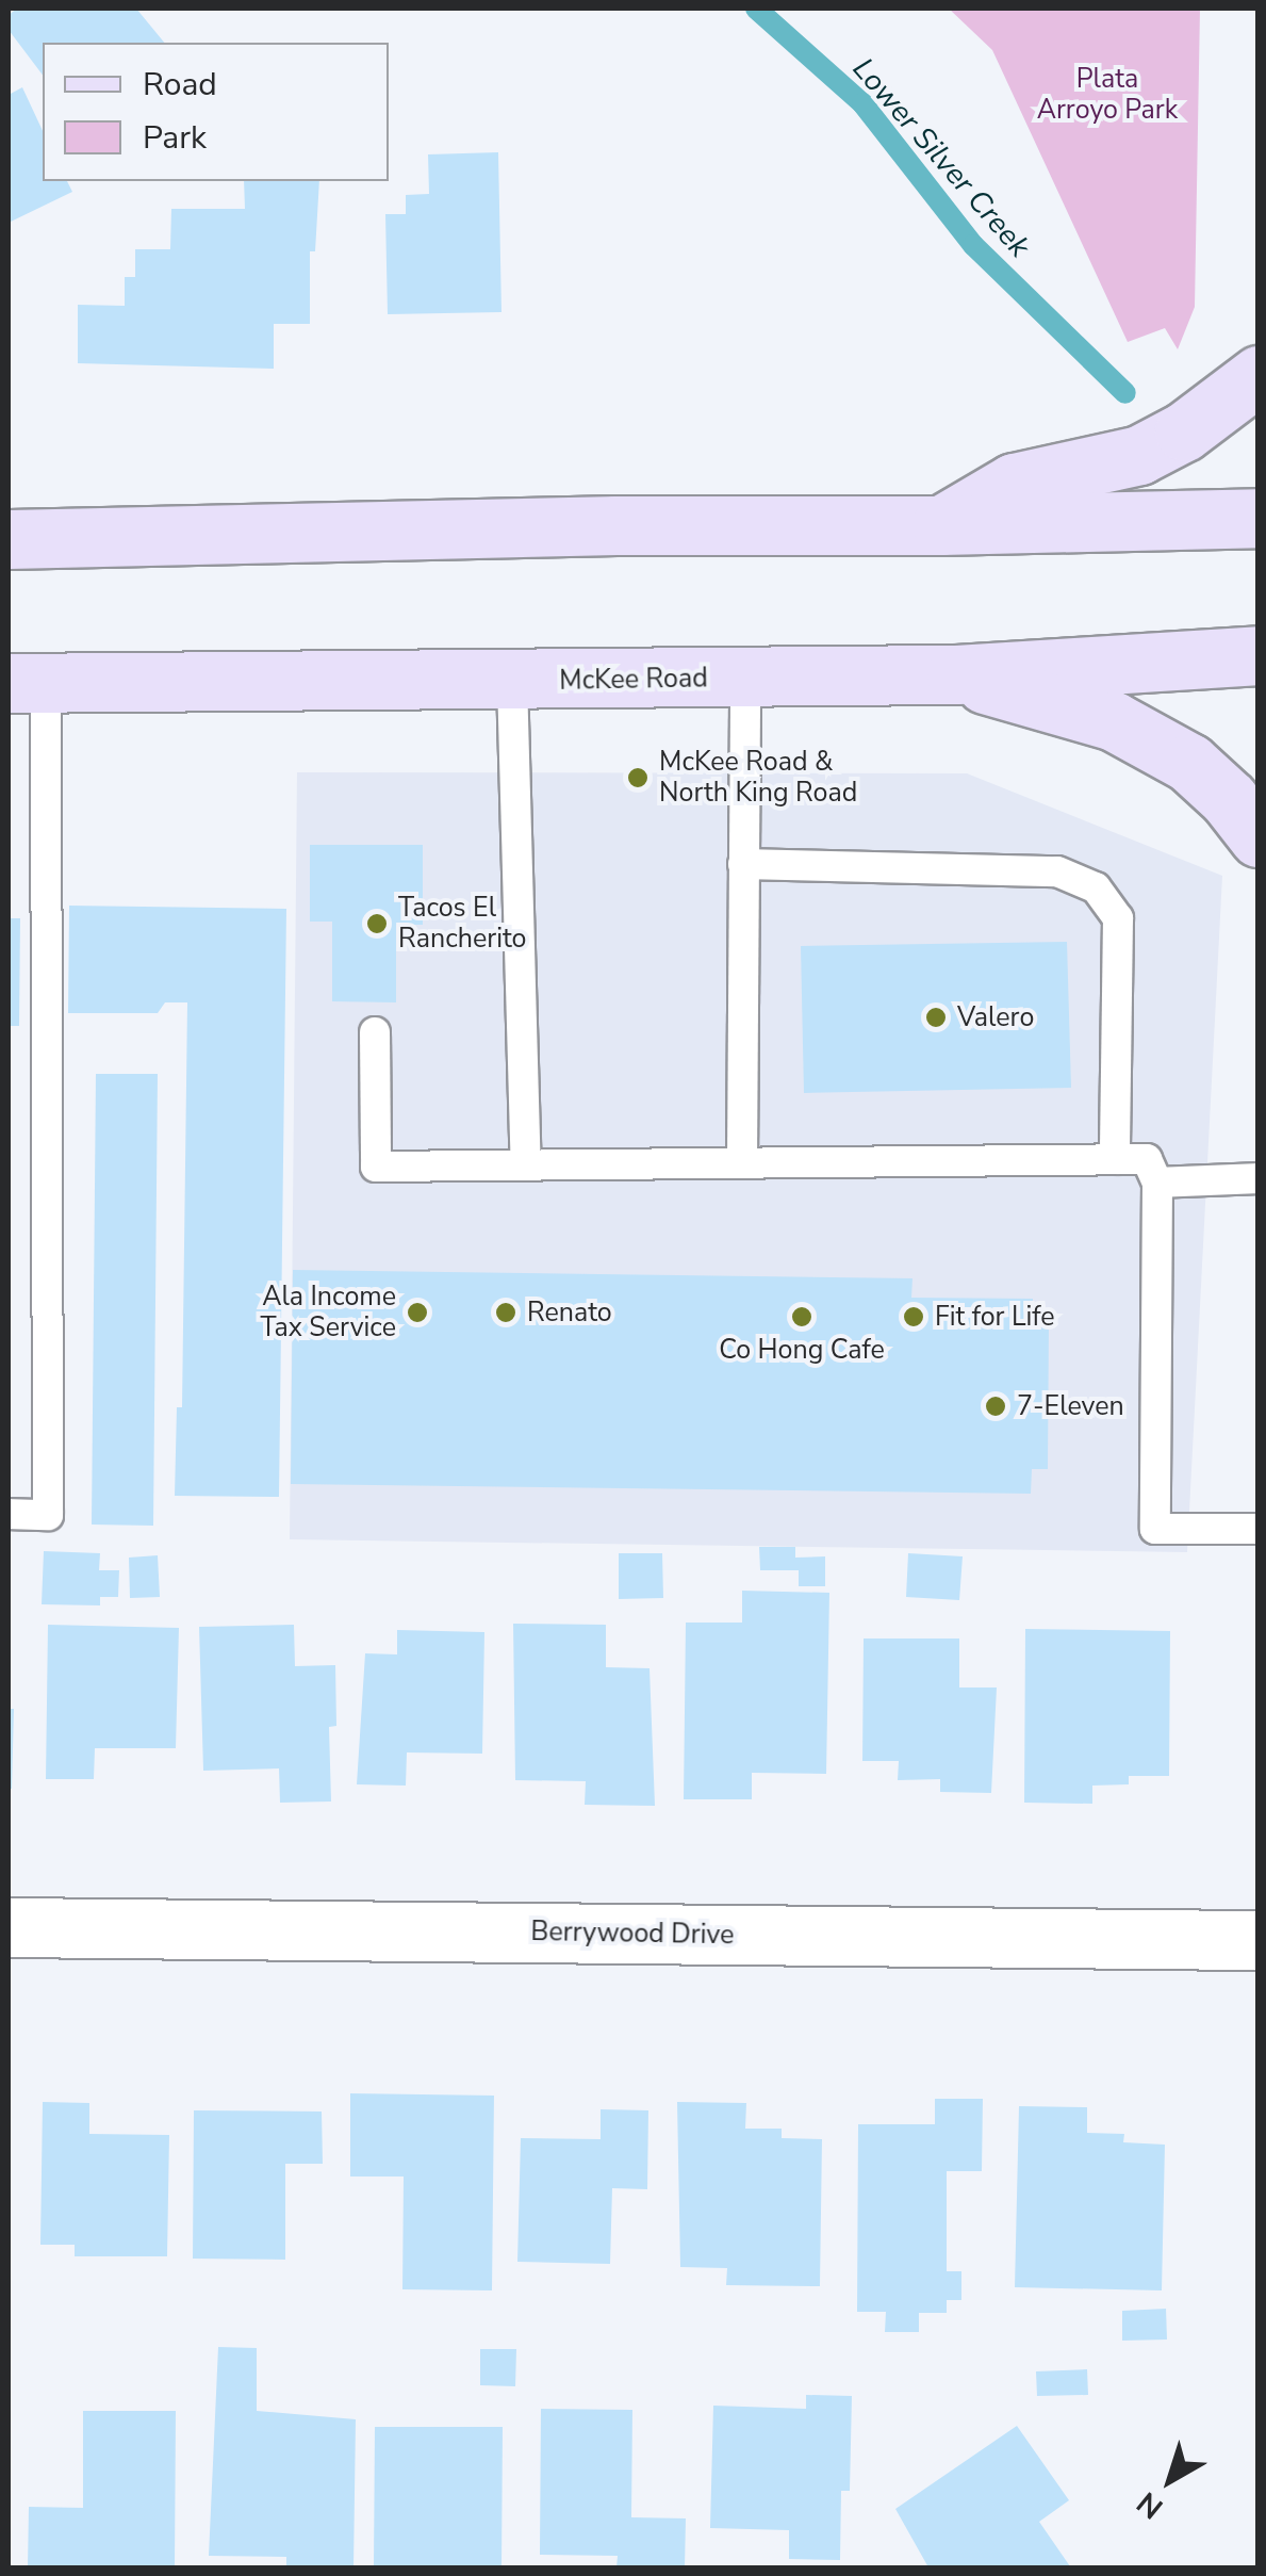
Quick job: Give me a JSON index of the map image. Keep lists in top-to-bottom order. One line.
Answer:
{"streets":{"main road":["McKee Road"],"street":["Berrywood Drive"]},"water":["Lower Silver Creek"],"parks":["Plata Arroyo Park"],"places":["McKee Road & North King Road","Tacos El Rancherito","Valero","Ala Income Tax Service","Renato","Co Hong Cafe","Fit for Life","7-Eleven"],"legend":["Road","Park"],"north":"bottom left"}
